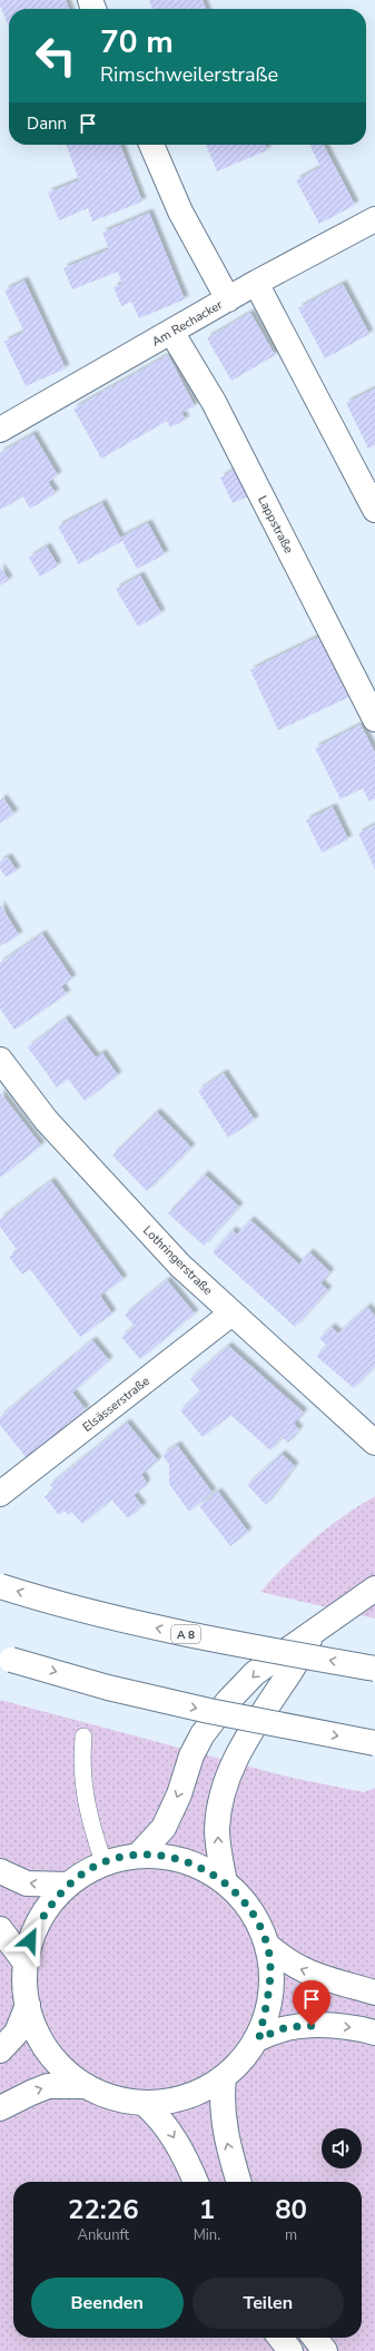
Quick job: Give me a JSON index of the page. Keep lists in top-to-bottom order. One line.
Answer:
{"streets":{"main road":["Am Rechacker","Lappstraße","Lothringerstraße","Elsässerstraße","A 8"]},"crossings":[["Am Rechacker","Lappstraße"],["Lothringerstraße","Elsässerstraße"]],"page":{"turn":["70 m","Rimschweilerstraße"],"then":"Dann","eta":["22:26","Ankunft","1","Min.","80","m"],"buttons":["Beenden","Teilen"]}}
